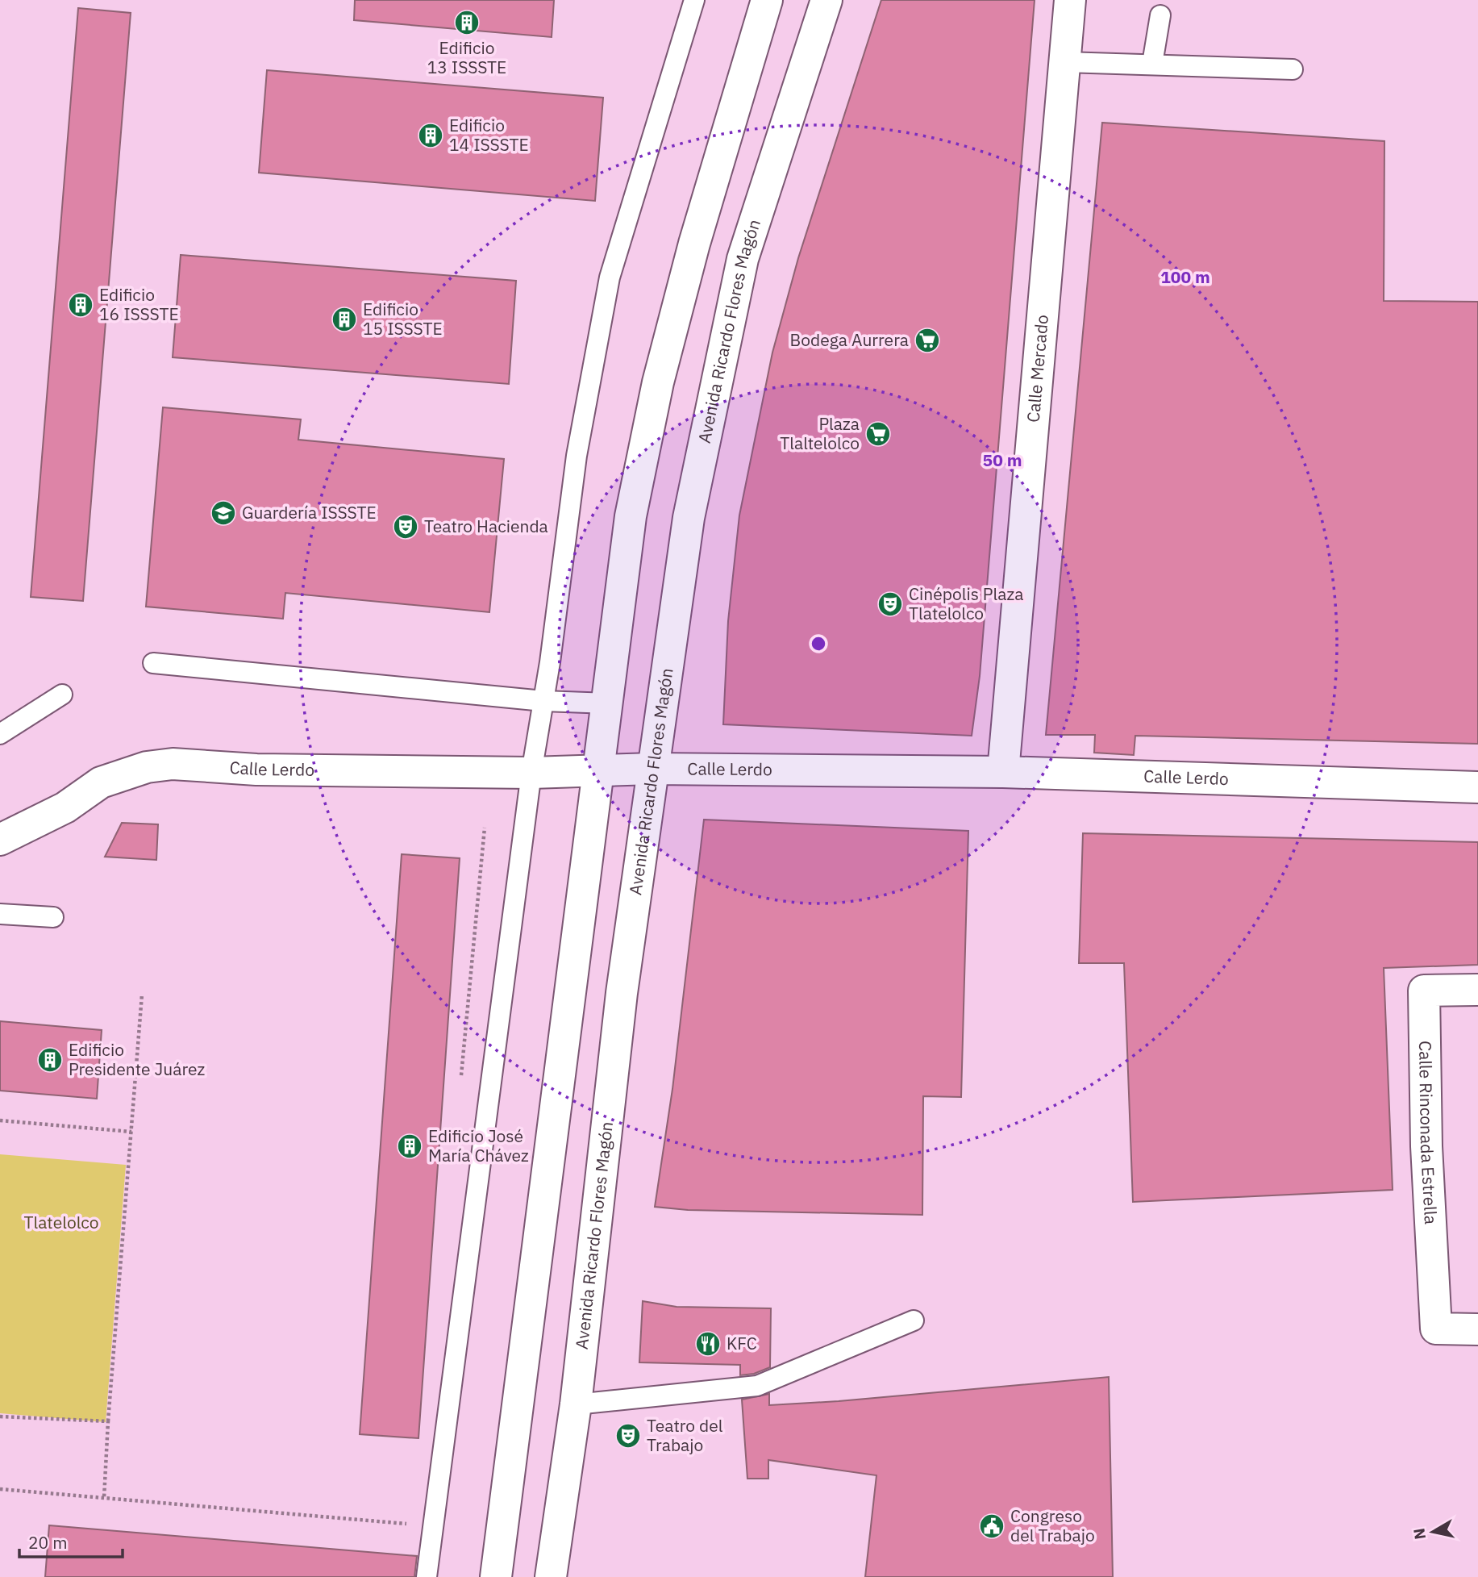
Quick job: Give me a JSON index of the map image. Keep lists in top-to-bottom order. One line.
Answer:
{"streets":{"main road":["Avenida Ricardo Flores Magón","Calle Mercado","Calle Lerdo","Calle Rinconada Estrella"]},"crossings":[["Avenida Ricardo Flores Magón","Calle Lerdo"],["Calle Mercado","Calle Lerdo"]],"parks":["Tlatelolco"],"places":{"building":["Edificio 13 ISSSTE","Edificio 14 ISSSTE","Edificio 16 ISSSTE","Edificio 15 ISSSTE","Edificio Presidente Juárez","Edificio José María Chávez"],"supermarket":["Bodega Aurrera","Plaza Tlaltelolco"],"school or university":["Guardería ISSSTE"],"theatre":["Teatro Hacienda","Cinépolis Plaza Tlatelolco","Teatro del Trabajo"],"restaurant":["KFC"],"public building":["Congreso del Trabajo"]},"scale_bar":"20 m","north":"left","rings":["100 m","50 m"]}
